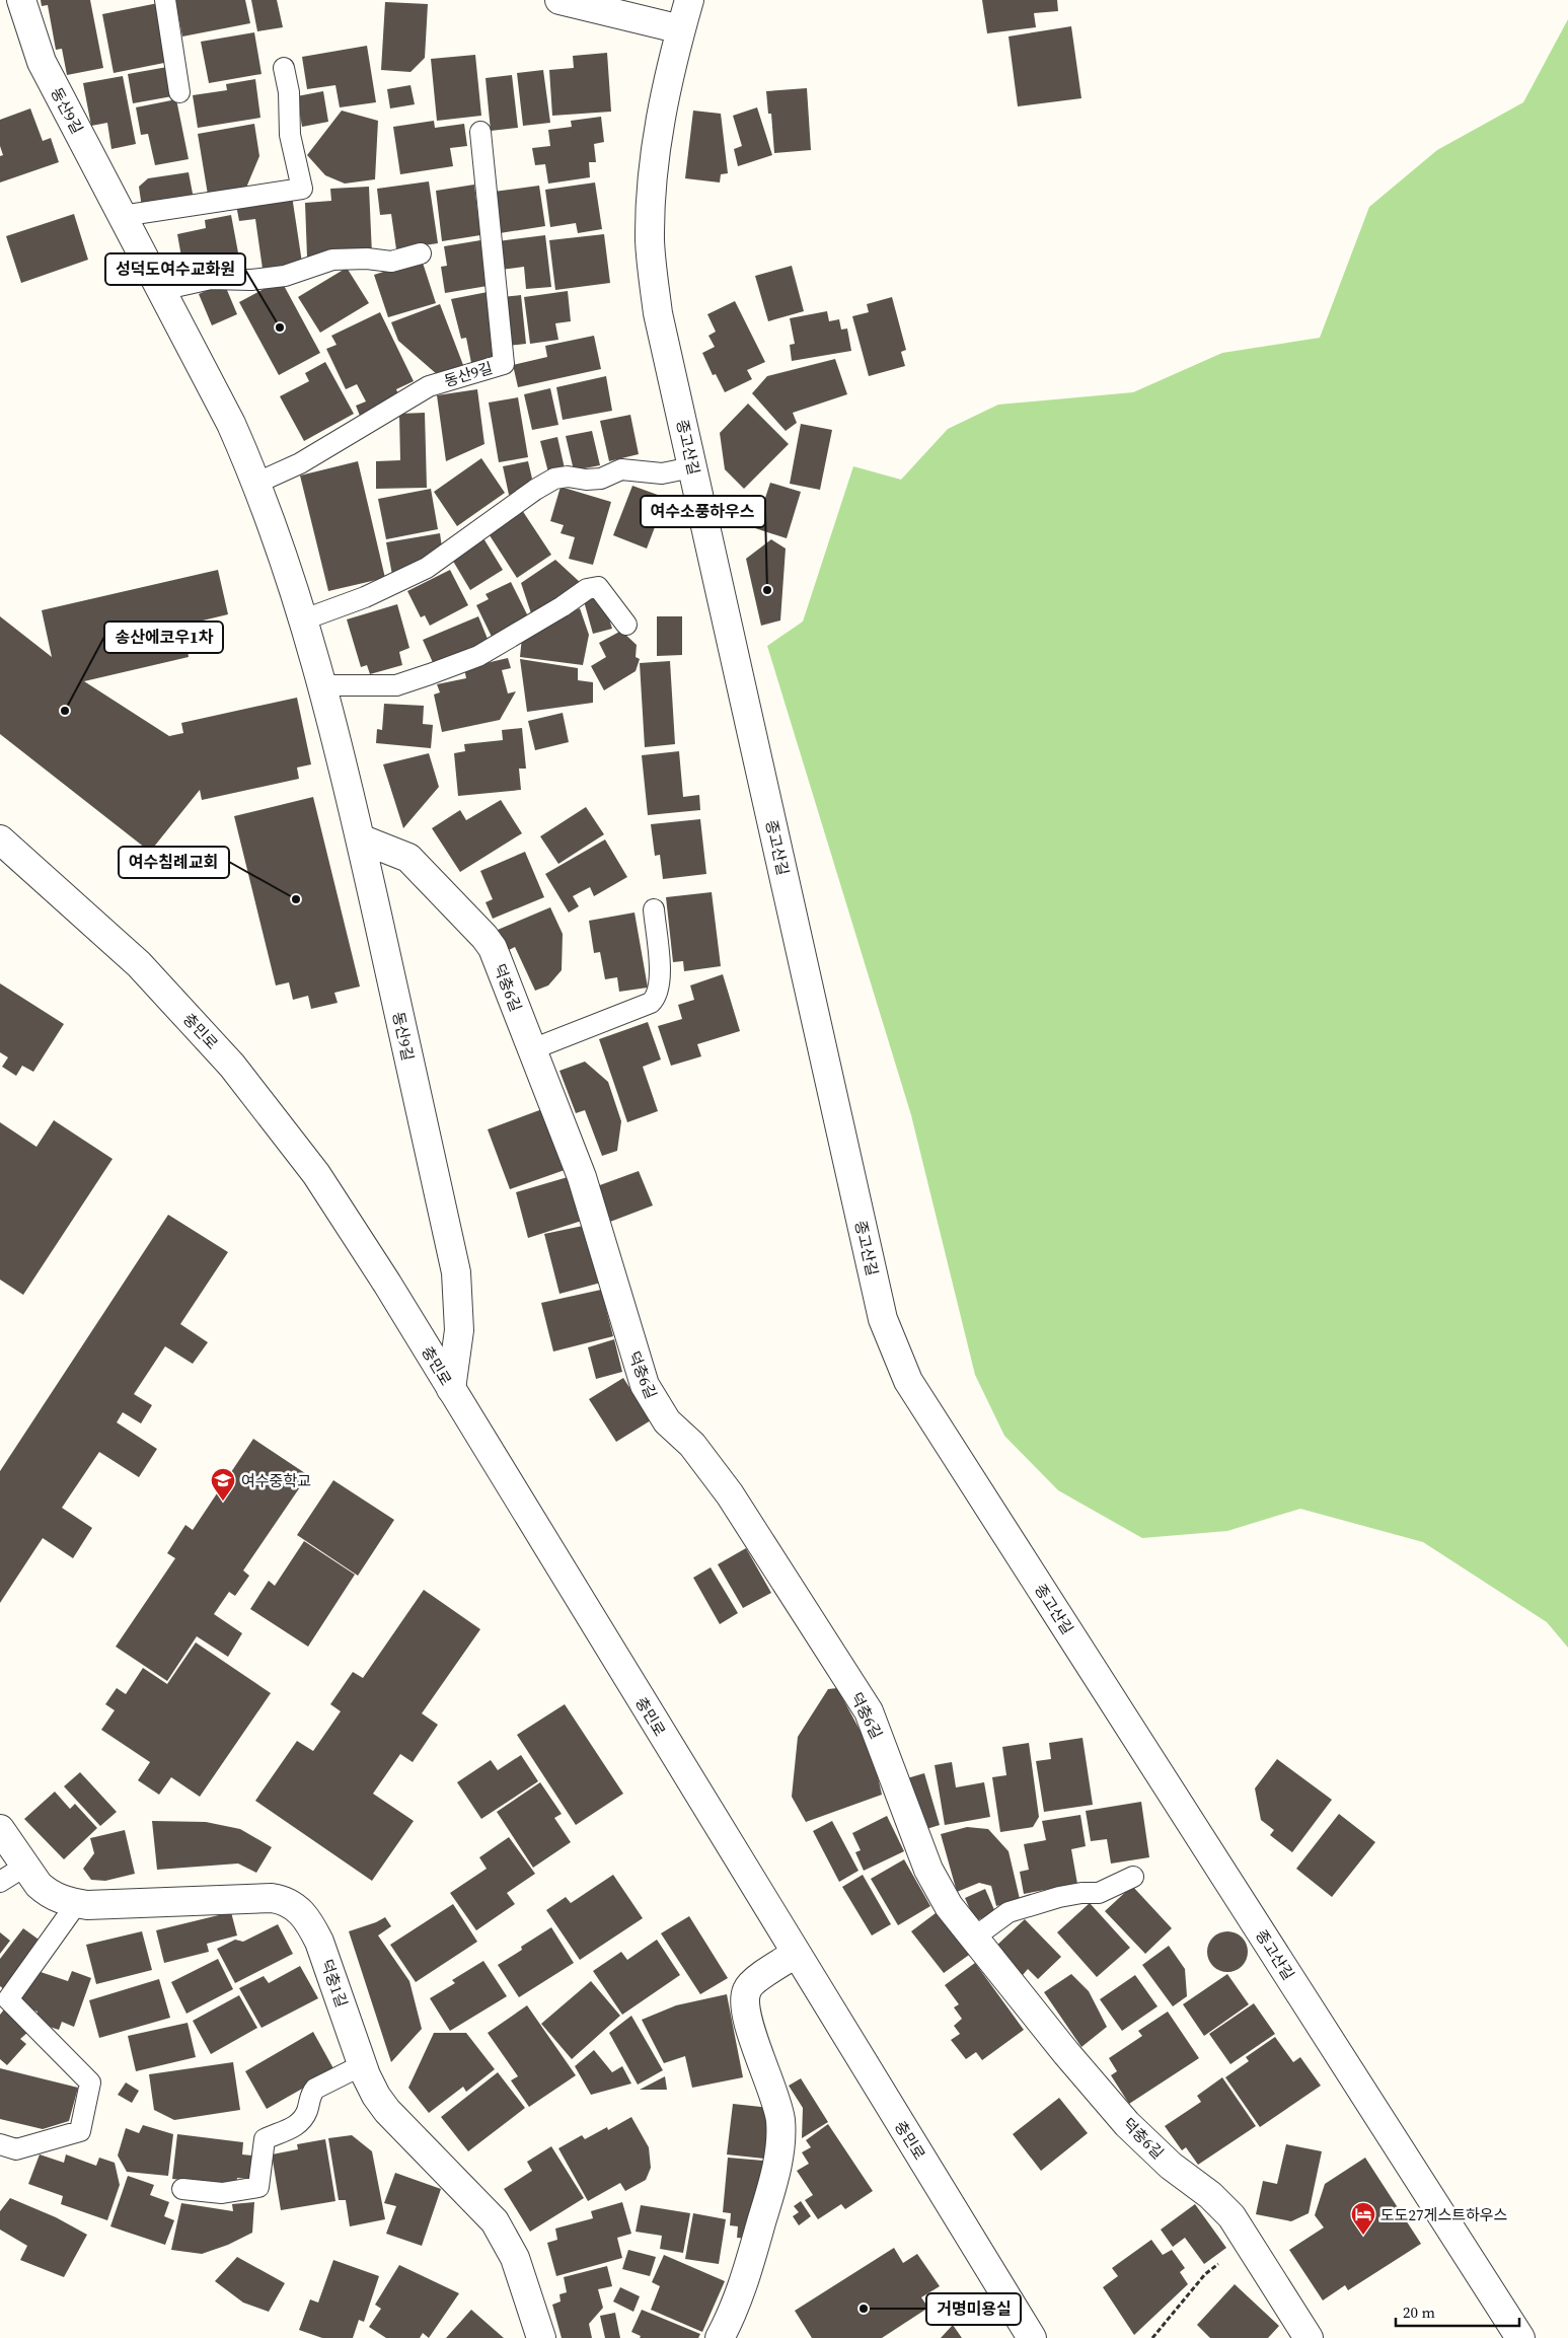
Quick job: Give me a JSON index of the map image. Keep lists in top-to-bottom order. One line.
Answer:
{"streets":{"street":["동산9길","종고산길","덕충6길","충민로","덕충1길"]},"crossings":[["동산9길","덕충6길"],["동산9길","충민로"]],"places":{"other":["성덕도여수교화원","여수소풍하우스","송산에코우1차","여수침례교회","거명미용실"],"school or university":["여수중학교"],"hotel":["도도27게스트하우스"]},"scale_bar":"20 m"}
